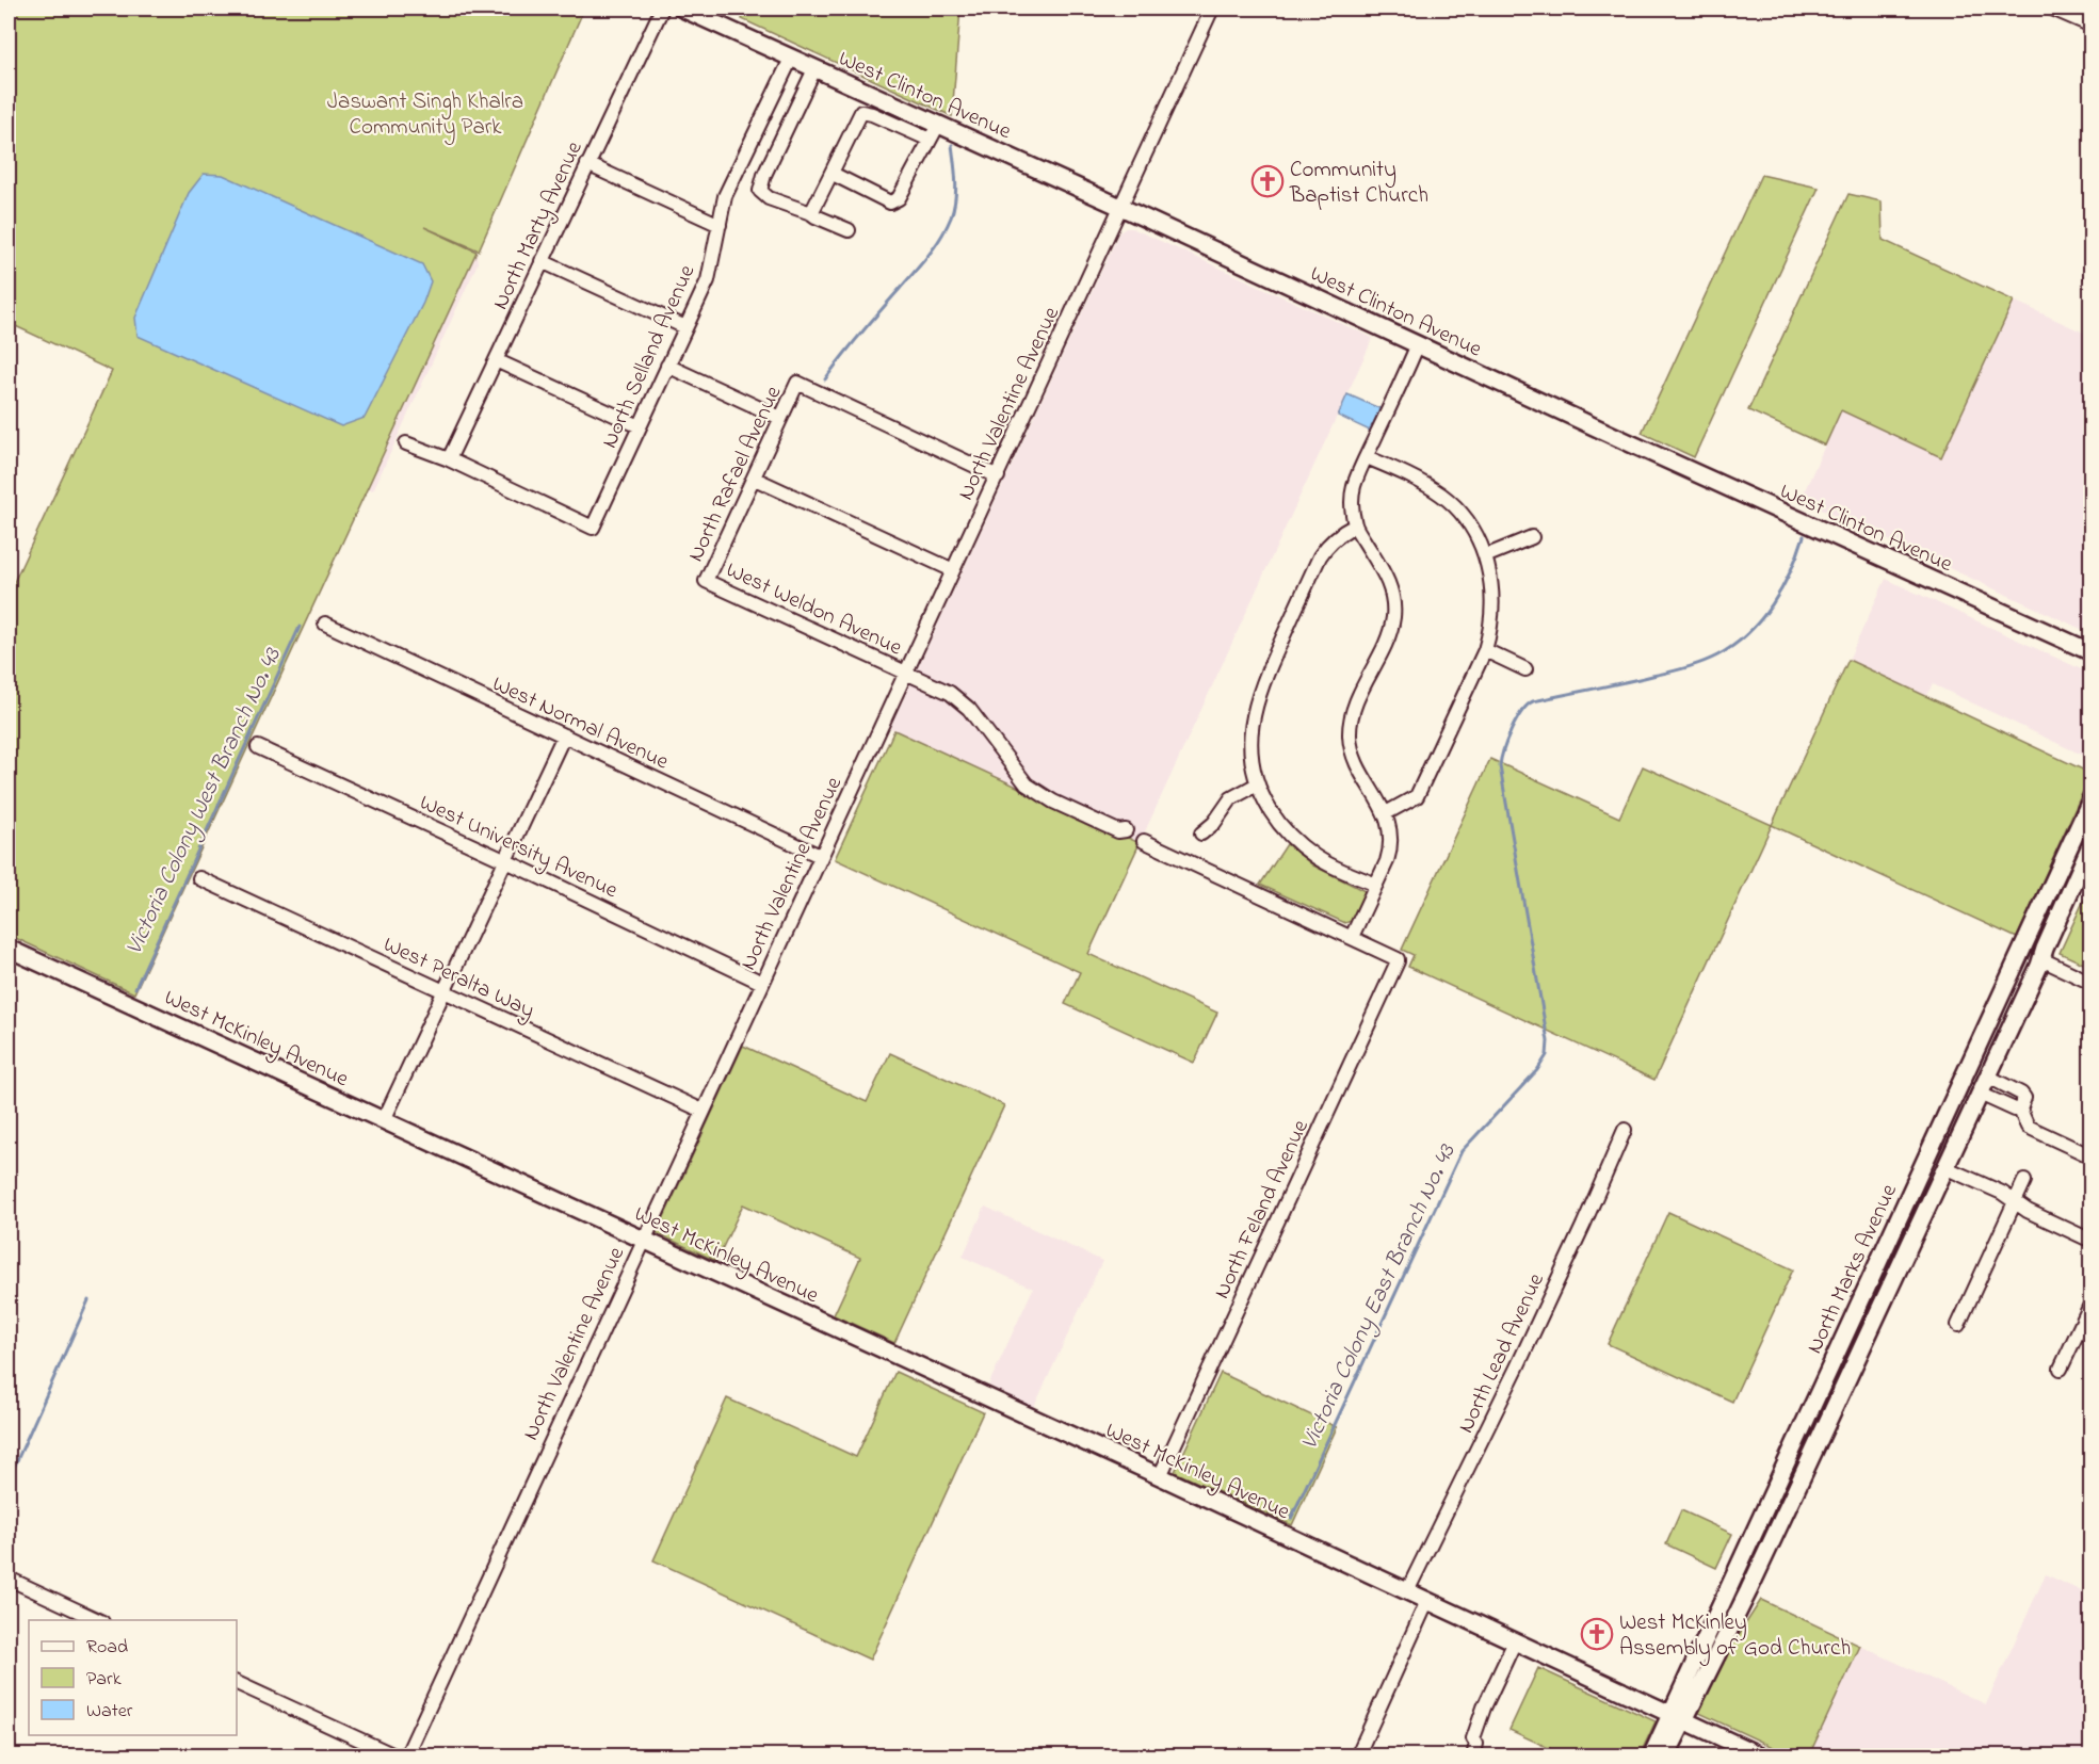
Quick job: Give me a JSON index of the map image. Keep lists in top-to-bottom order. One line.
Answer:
{"streets":{"main road":["West Clinton Avenue","West McKinley Avenue","North Marks Avenue"],"street":["North Marty Avenue","North Selland Avenue","North Valentine Avenue","North Rafael Avenue","West Weldon Avenue","West Normal Avenue","West University Avenue","West Peralta Way","North Feland Avenue","North Lead Avenue"]},"crossings":[["West Clinton Avenue","North Selland Avenue"],["West Clinton Avenue","North Valentine Avenue"],["North Marty Avenue","North Selland Avenue"],["North Valentine Avenue","North Rafael Avenue"],["North Valentine Avenue","West Weldon Avenue"],["North Valentine Avenue","West Normal Avenue"],["North Valentine Avenue","West University Avenue"],["North Valentine Avenue","West Peralta Way"],["North Valentine Avenue","West McKinley Avenue"],["North Rafael Avenue","West Weldon Avenue"],["West McKinley Avenue","North Feland Avenue"],["West McKinley Avenue","North Marks Avenue"],["West McKinley Avenue","North Lead Avenue"]],"water":["Victoria Colony West Branch No. 43","Victoria Colony East Branch No. 43"],"parks":["Jaswant Singh Khalra Community Park"],"places":{"church":["Community Baptist Church","West McKinley Assembly of God Church"]},"legend":["Road","Park","Water"]}
